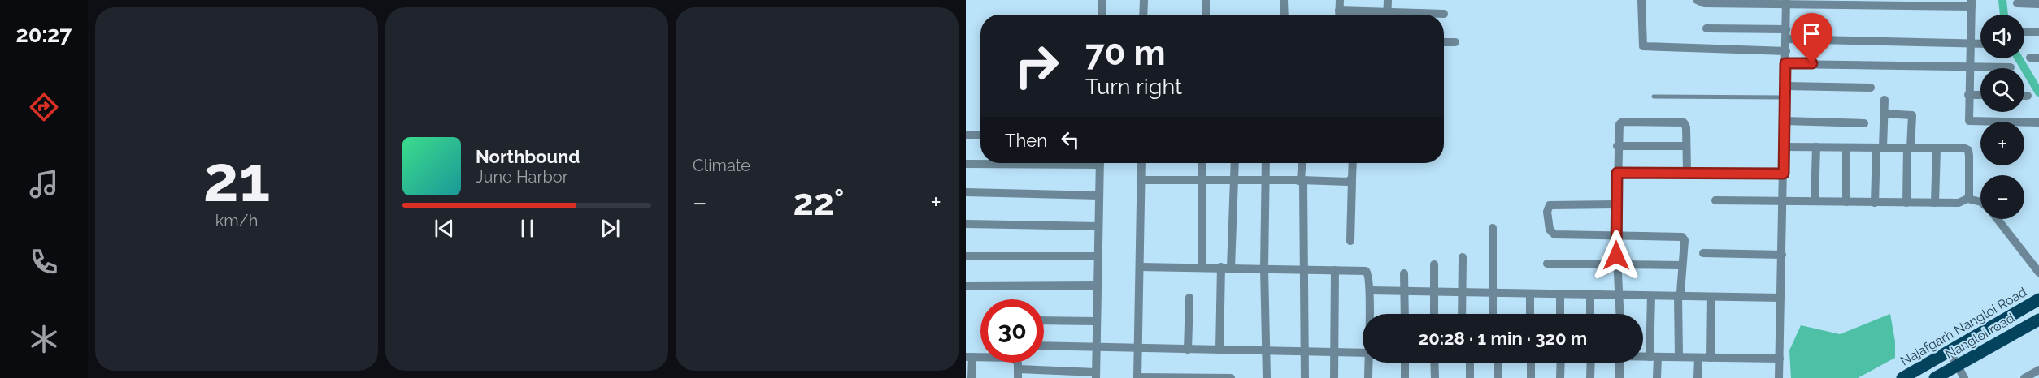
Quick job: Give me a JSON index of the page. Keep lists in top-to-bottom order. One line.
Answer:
{"streets":{"main road":["Najafgarh Nangloi Road","Nangloi road"]},"page":{"tabs":"20:27","tile":[["21","km/h"],"Climate"],"map_buttons":["+","−"],"turn":["70 m","Turn right"],"then":"Then","song":["Northbound","June Harbor"],"heat":["−","22°","+"],"limit":"30","trip":"20:28 · 1 min · 320 m"}}
